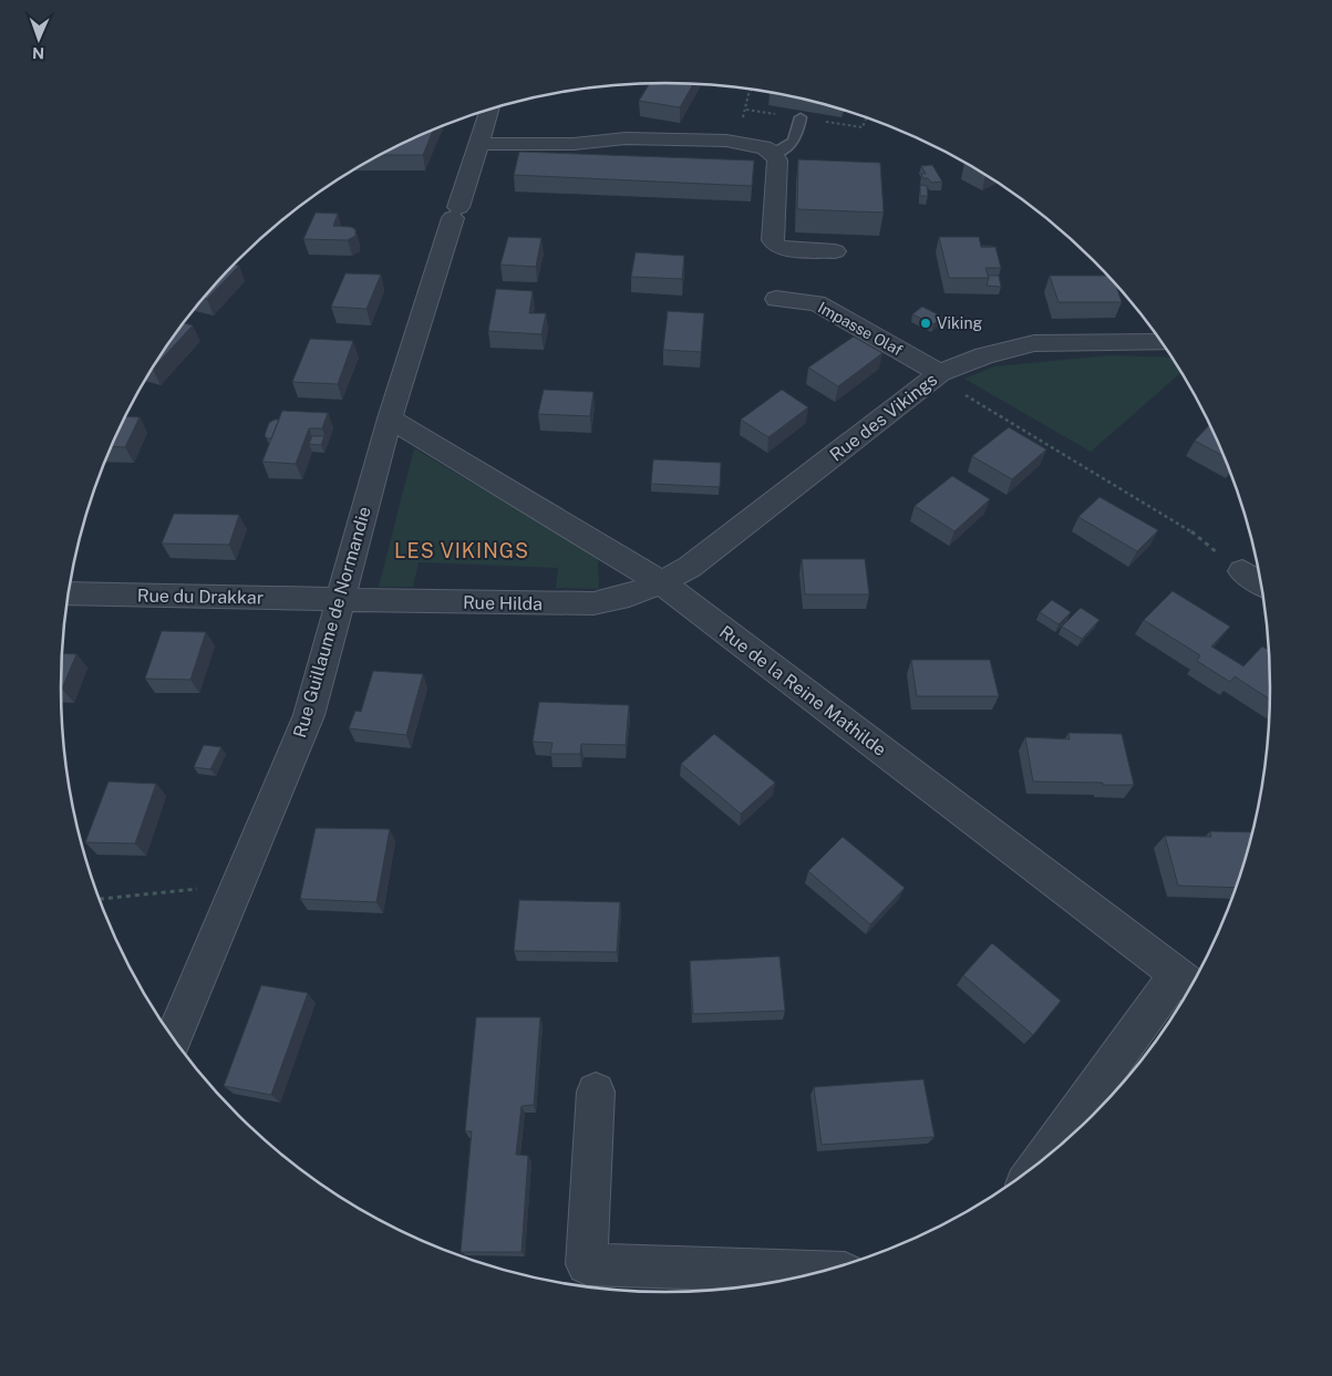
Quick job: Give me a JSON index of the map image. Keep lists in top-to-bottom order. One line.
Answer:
{"streets":{"street":["Impasse Olaf","Rue des Vikings","Rue du Drakkar","Rue Hilda","Rue Guillaume de Normandie","Rue de la Reine Mathilde"]},"crossings":[["Impasse Olaf","Rue des Vikings"],["Rue des Vikings","Rue Hilda"],["Rue des Vikings","Rue de la Reine Mathilde"],["Rue du Drakkar","Rue Hilda"],["Rue du Drakkar","Rue Guillaume de Normandie"],["Rue Hilda","Rue Guillaume de Normandie"],["Rue Hilda","Rue de la Reine Mathilde"],["Rue Guillaume de Normandie","Rue de la Reine Mathilde"]],"districts":["LES VIKINGS"],"places":["Viking"],"north":"bottom"}
